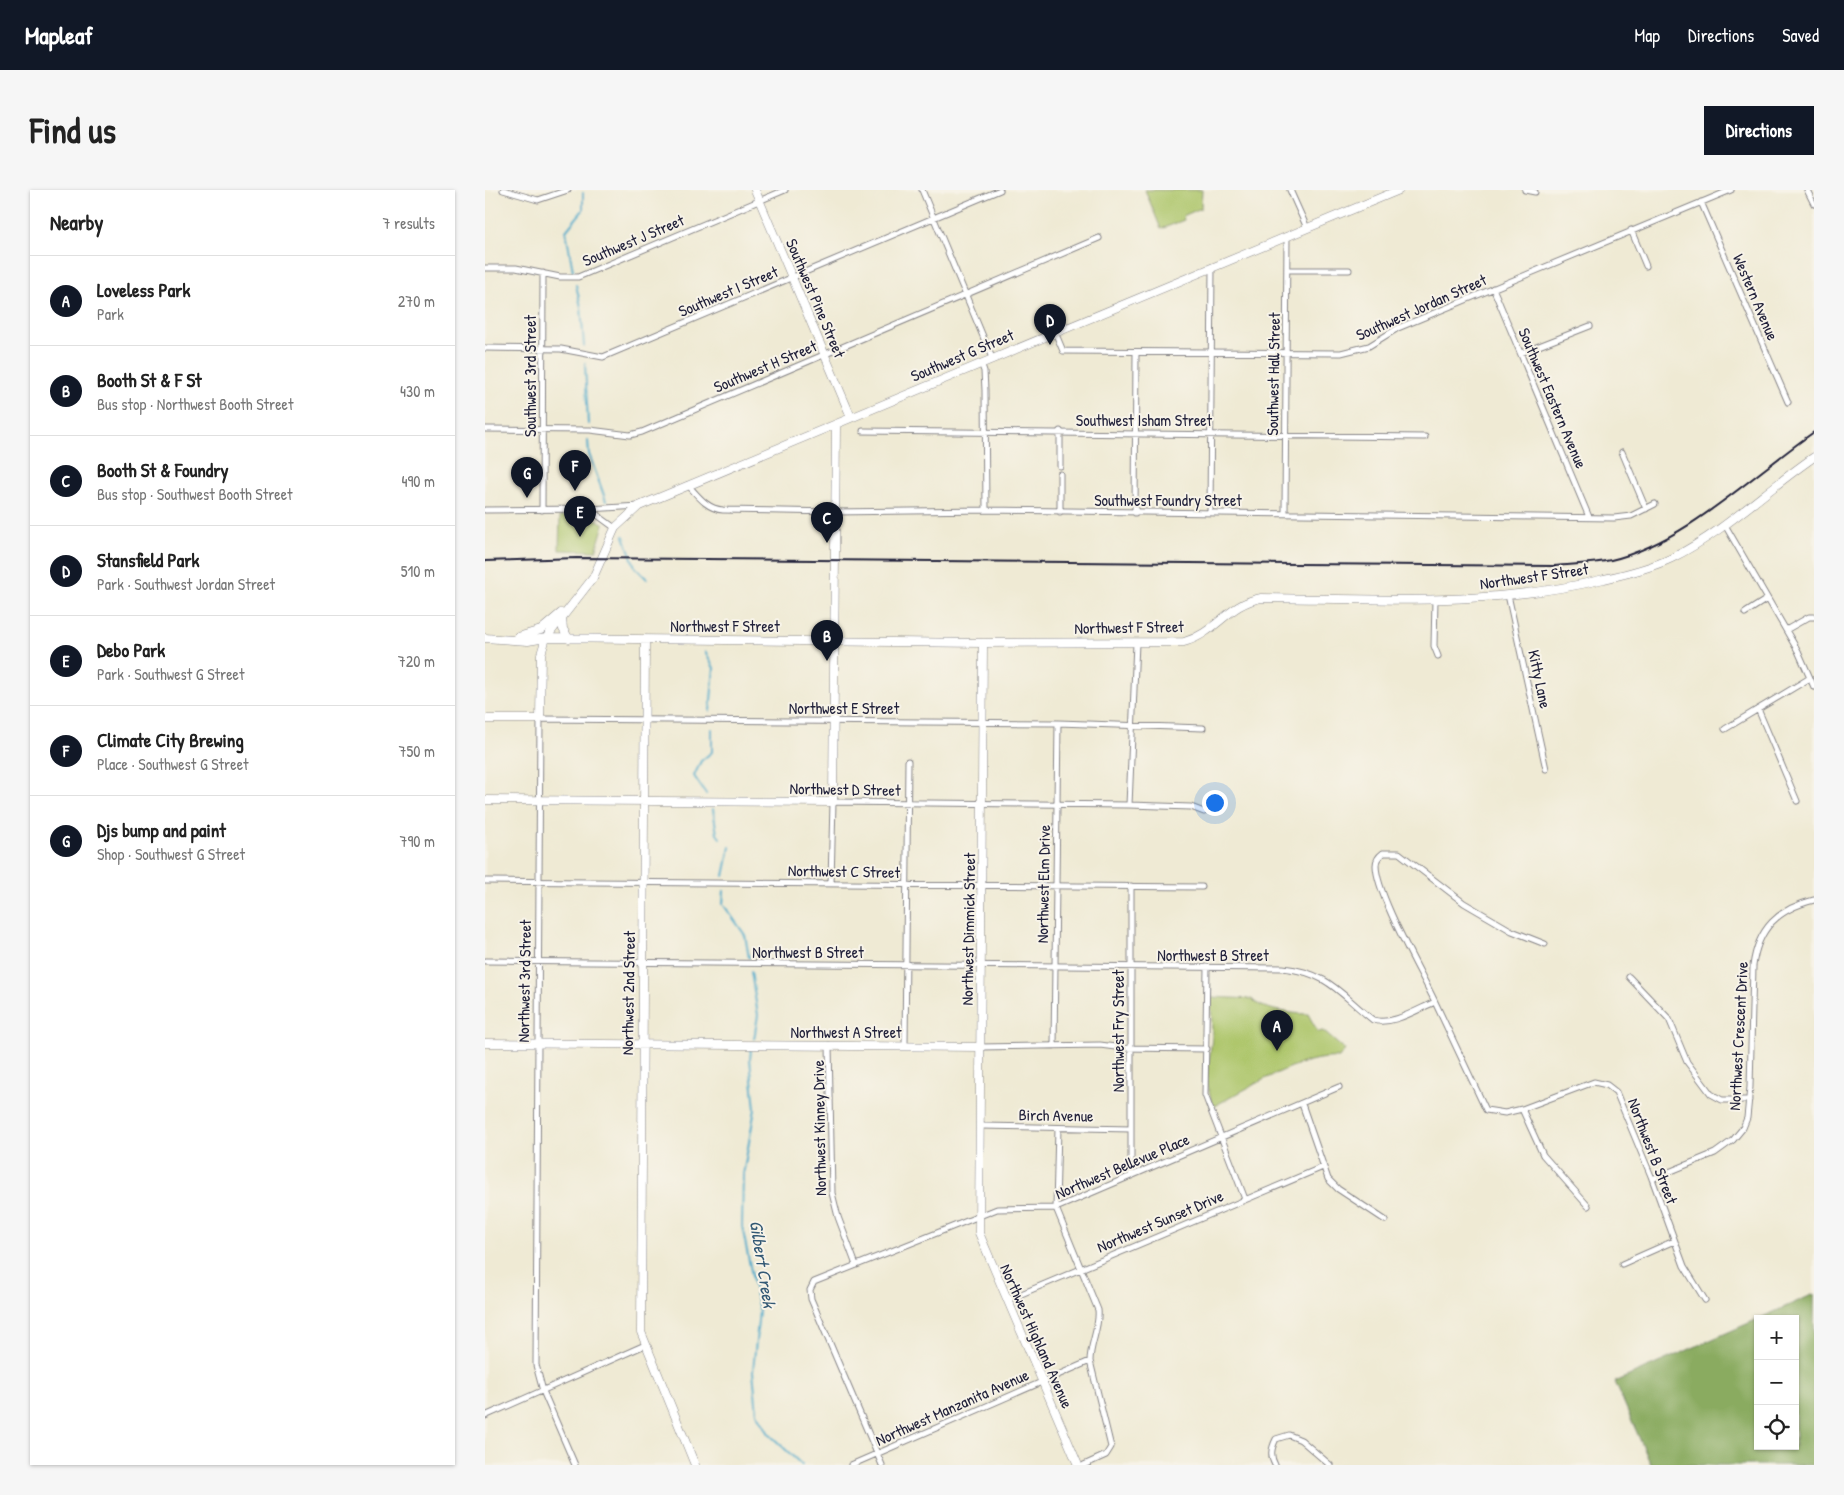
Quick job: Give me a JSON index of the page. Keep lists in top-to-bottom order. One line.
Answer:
{"streets":{"street":["Southwest J Street","Southwest I Street","Western Avenue","Southwest Pine Street","Southwest Jordan Street","Southwest G Street","Southwest H Street","Southwest Hall Street","Southwest 3rd Street","Southwest Eastern Avenue","Southwest Isham Street","Southwest Foundry Street","Northwest F Street","Kitty Lane","Northwest E Street","Northwest D Street","Northwest C Street","Northwest Elm Drive","Northwest Dimmick Street","Northwest B Street","Northwest 3rd Street","Northwest 2nd Street","Northwest Fry Street","Northwest A Street","Northwest Crescent Drive","Birch Avenue","Northwest Kinney Drive","Northwest Bellevue Place","Northwest Sunset Drive","Northwest Highland Avenue","Northwest Manzanita Avenue"]},"crossings":[["Southwest J Street","Southwest Pine Street"],["Southwest J Street","Southwest 3rd Street"],["Southwest I Street","Southwest Pine Street"],["Southwest I Street","Southwest 3rd Street"],["Western Avenue","Southwest Jordan Street"],["Southwest Pine Street","Southwest G Street"],["Southwest Pine Street","Southwest H Street"],["Southwest Jordan Street","Southwest G Street"],["Southwest Jordan Street","Southwest Hall Street"],["Southwest Jordan Street","Southwest Eastern Avenue"],["Southwest G Street","Southwest Hall Street"],["Southwest G Street","Southwest 3rd Street"],["Southwest G Street","Southwest Foundry Street"],["Southwest G Street","Northwest 3rd Street"],["Southwest H Street","Southwest 3rd Street"],["Southwest Hall Street","Southwest Isham Street"],["Southwest Hall Street","Southwest Foundry Street"],["Southwest Eastern Avenue","Southwest Foundry Street"],["Northwest F Street","Kitty Lane"],["Northwest F Street","Northwest Dimmick Street"],["Northwest F Street","Northwest 3rd Street"],["Northwest F Street","Northwest 2nd Street"],["Northwest E Street","Northwest Elm Drive"],["Northwest E Street","Northwest Dimmick Street"],["Northwest E Street","Northwest 3rd Street"],["Northwest E Street","Northwest 2nd Street"],["Northwest D Street","Northwest Elm Drive"],["Northwest D Street","Northwest Dimmick Street"],["Northwest D Street","Northwest 3rd Street"],["Northwest D Street","Northwest 2nd Street"],["Northwest C Street","Northwest Elm Drive"],["Northwest C Street","Northwest Dimmick Street"],["Northwest C Street","Northwest 3rd Street"],["Northwest C Street","Northwest 2nd Street"],["Northwest C Street","Northwest Fry Street"],["Northwest Elm Drive","Northwest B Street"],["Northwest Elm Drive","Northwest A Street"],["Northwest Dimmick Street","Northwest B Street"],["Northwest Dimmick Street","Northwest A Street"],["Northwest Dimmick Street","Birch Avenue"],["Northwest Dimmick Street","Northwest Bellevue Place"],["Northwest Dimmick Street","Northwest Highland Avenue"],["Northwest B Street","Northwest 3rd Street"],["Northwest B Street","Northwest 2nd Street"],["Northwest B Street","Northwest Fry Street"],["Northwest B Street","Northwest Crescent Drive"],["Northwest 3rd Street","Northwest A Street"],["Northwest 2nd Street","Northwest A Street"],["Northwest Fry Street","Northwest A Street"],["Northwest Fry Street","Birch Avenue"],["Northwest Fry Street","Northwest Bellevue Place"],["Northwest A Street","Northwest Kinney Drive"],["Northwest Kinney Drive","Northwest Bellevue Place"],["Northwest Bellevue Place","Northwest Highland Avenue"],["Northwest Bellevue Place","Northwest Manzanita Avenue"],["Northwest Sunset Drive","Northwest Highland Avenue"],["Northwest Highland Avenue","Northwest Manzanita Avenue"]],"water":["Gilbert Creek"],"page":{"header":"Mapleaf","nav":["Map","Directions","Saved"],"buttons":"Directions","title":"Find us","heading":["Nearby","7 results"],"list":[{"mark":"A","name":"Loveless Park","note":"Park","value":"270 m"},{"mark":"B","name":"Booth St & F St","note":"Bus stop · Northwest Booth Street","value":"430 m"},{"mark":"C","name":"Booth St & Foundry","note":"Bus stop · Southwest Booth Street","value":"490 m"},{"mark":"D","name":"Stansfield Park","note":"Park · Southwest Jordan Street","value":"510 m"},{"mark":"E","name":"Debo Park","note":"Park · Southwest G Street","value":"720 m"},{"mark":"F","name":"Climate City Brewing","note":"Place · Southwest G Street","value":"750 m"},{"mark":"G","name":"Djs bump and paint","note":"Shop · Southwest G Street","value":"790 m"}],"pins":["D","F","G","E","C","B","A"],"map_buttons":["+","−"]}}
